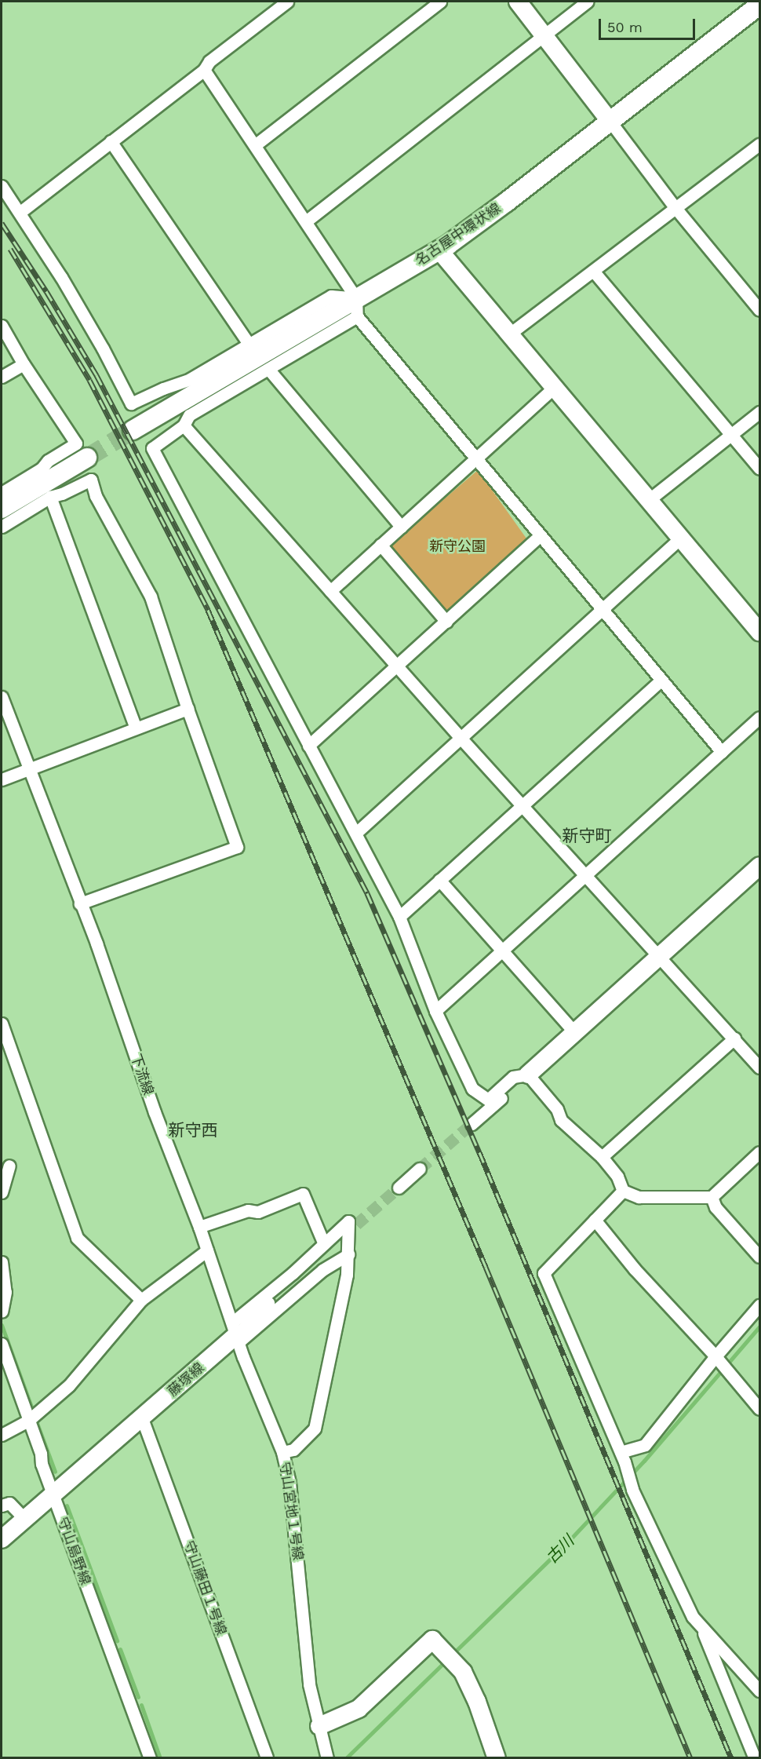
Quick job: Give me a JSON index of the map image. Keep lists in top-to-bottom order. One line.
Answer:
{"streets":{"main road":["名古屋中環状線"],"street":["下流線","藤塚線","守山宮地１号線","守山島野線","守山藤田１号線"]},"crossings":[["下流線","藤塚線"],["下流線","守山宮地１号線"],["藤塚線","守山島野線"],["藤塚線","守山藤田１号線"]],"districts":["新守町","新守西"],"water":["古川"],"parks":["新守公園"],"scale_bar":"50 m"}
